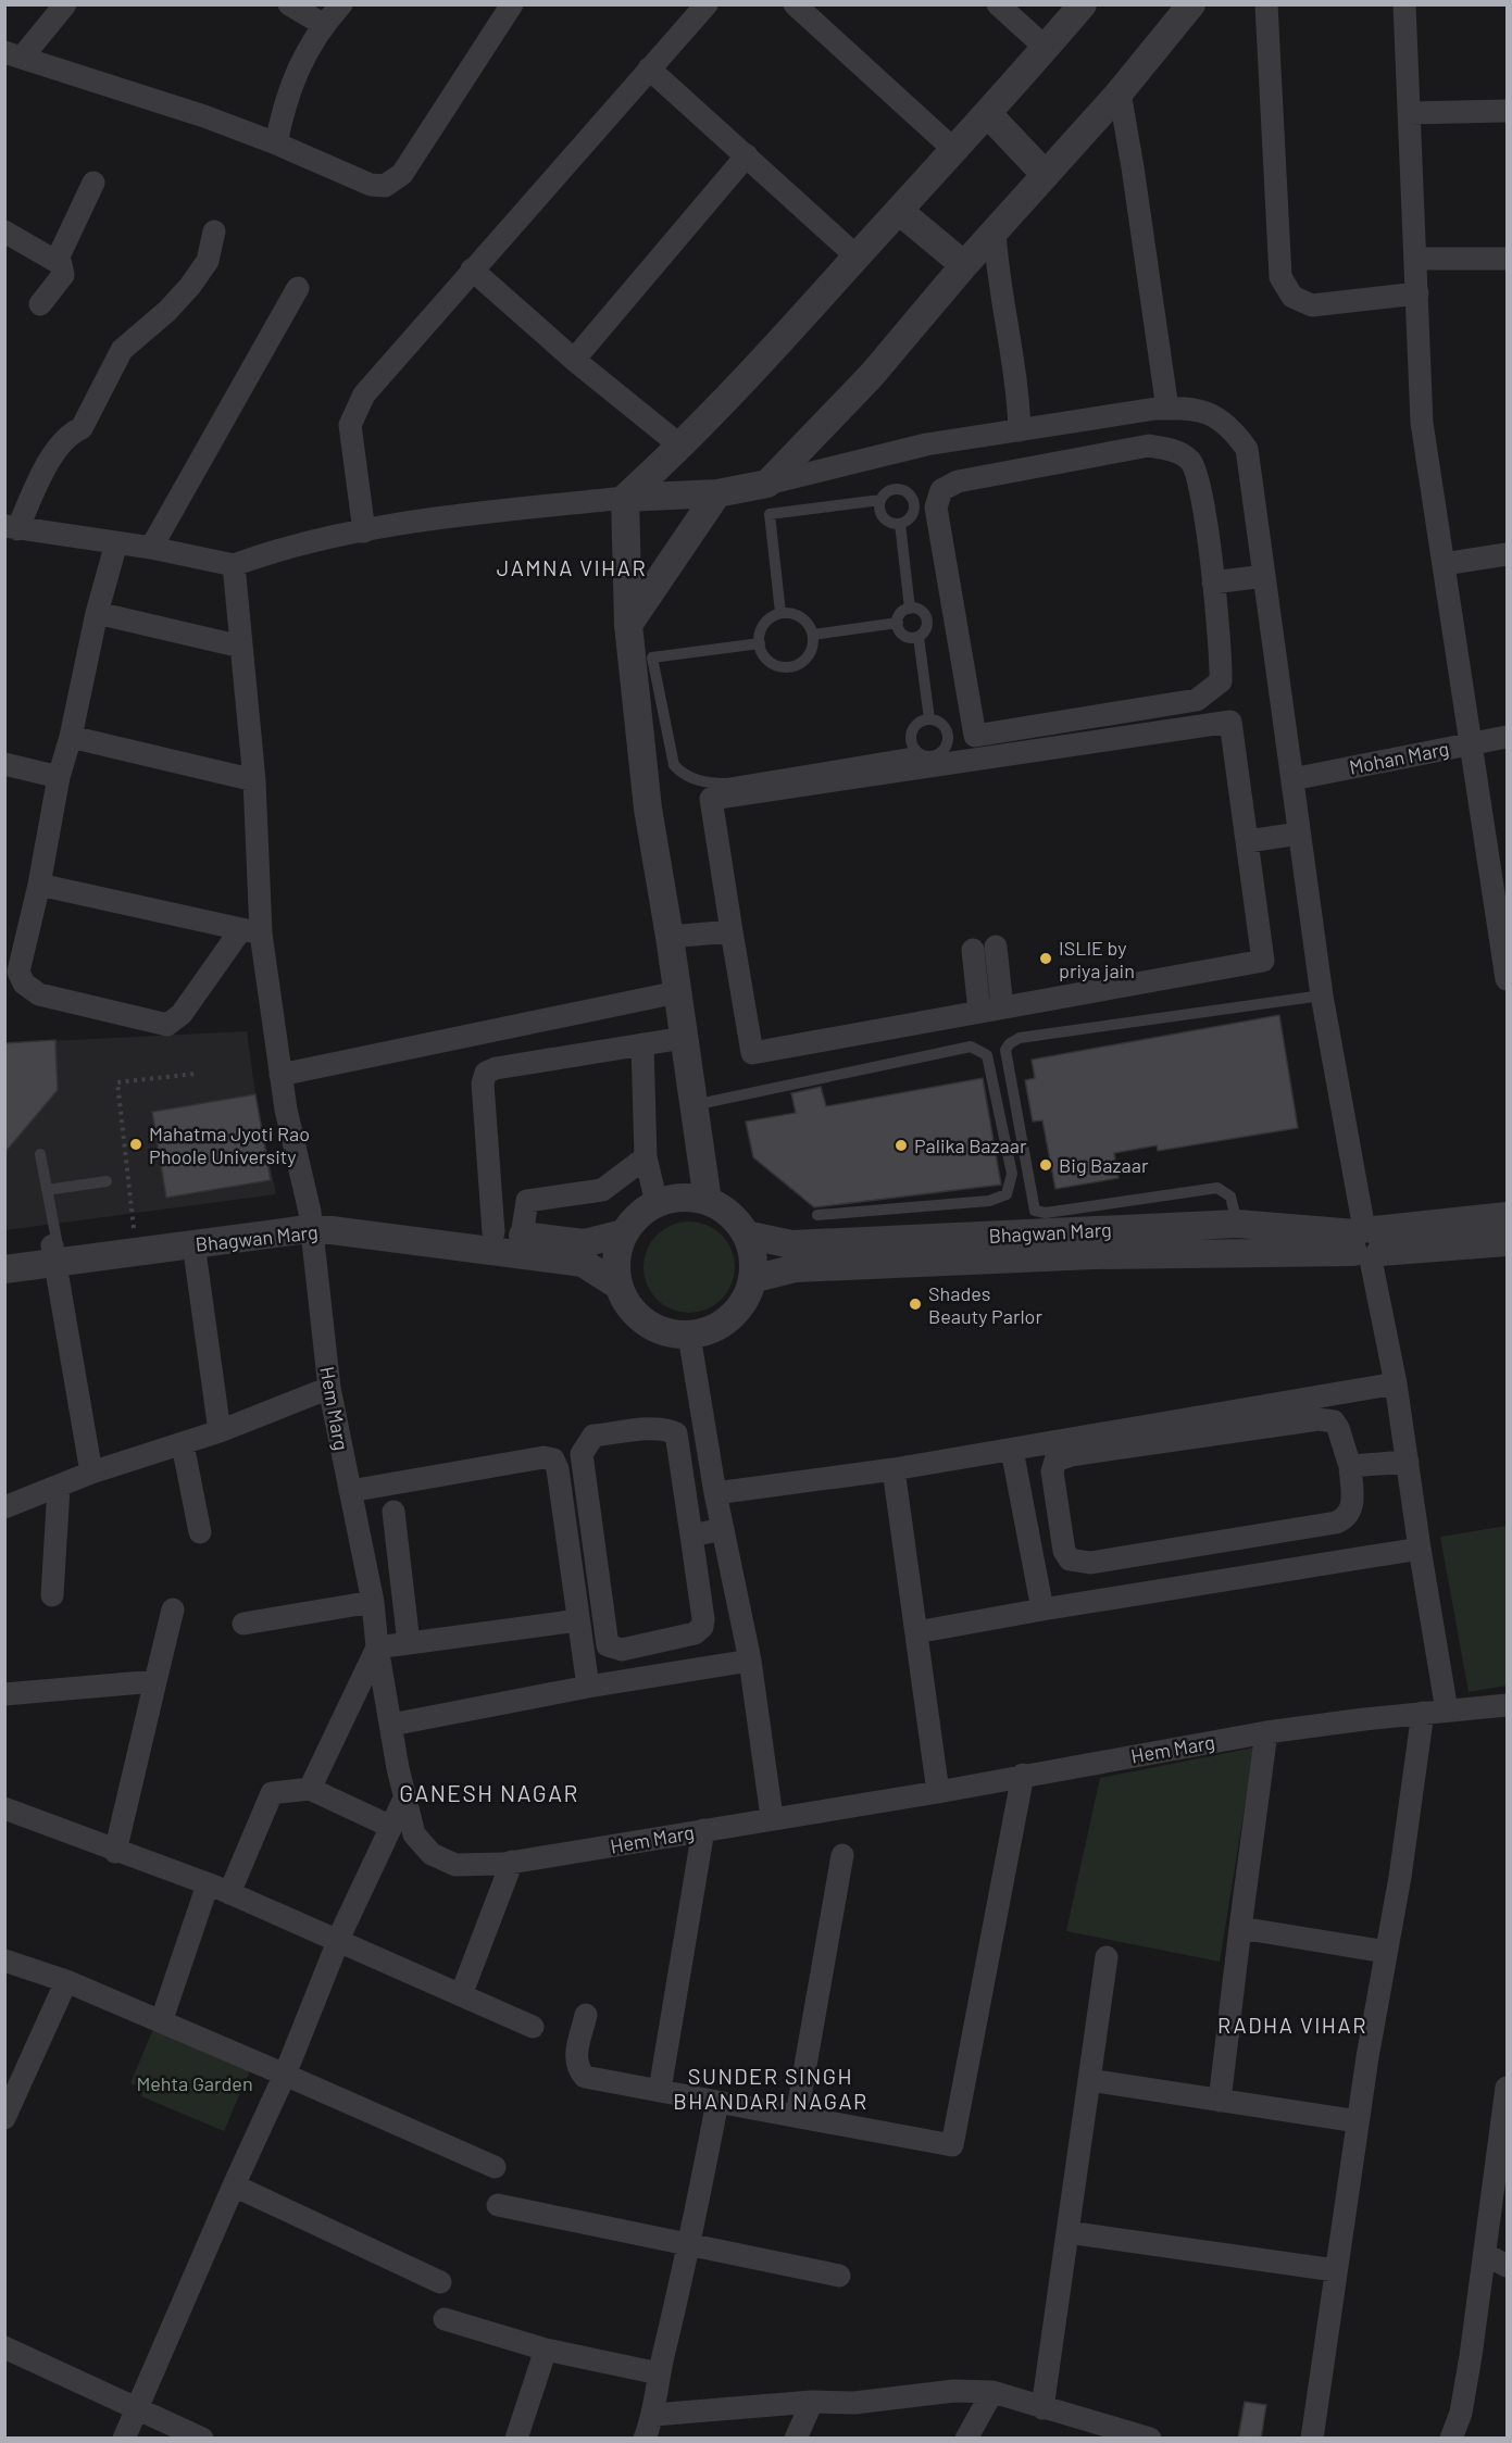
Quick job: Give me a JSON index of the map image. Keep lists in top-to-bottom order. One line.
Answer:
{"streets":{"street":["Mohan Marg","Bhagwan Marg","Hem Marg"]},"crossings":[["Bhagwan Marg","Hem Marg"]],"districts":["JAMNA VIHAR","GANESH NAGAR","RADHA VIHAR","SUNDER SINGH BHANDARI NAGAR"],"parks":["Mehta Garden"],"places":["ISLIE by priya jain","Mahatma Jyoti Rao Phoole University","Palika Bazaar","Big Bazaar","Shades Beauty Parlor"]}
